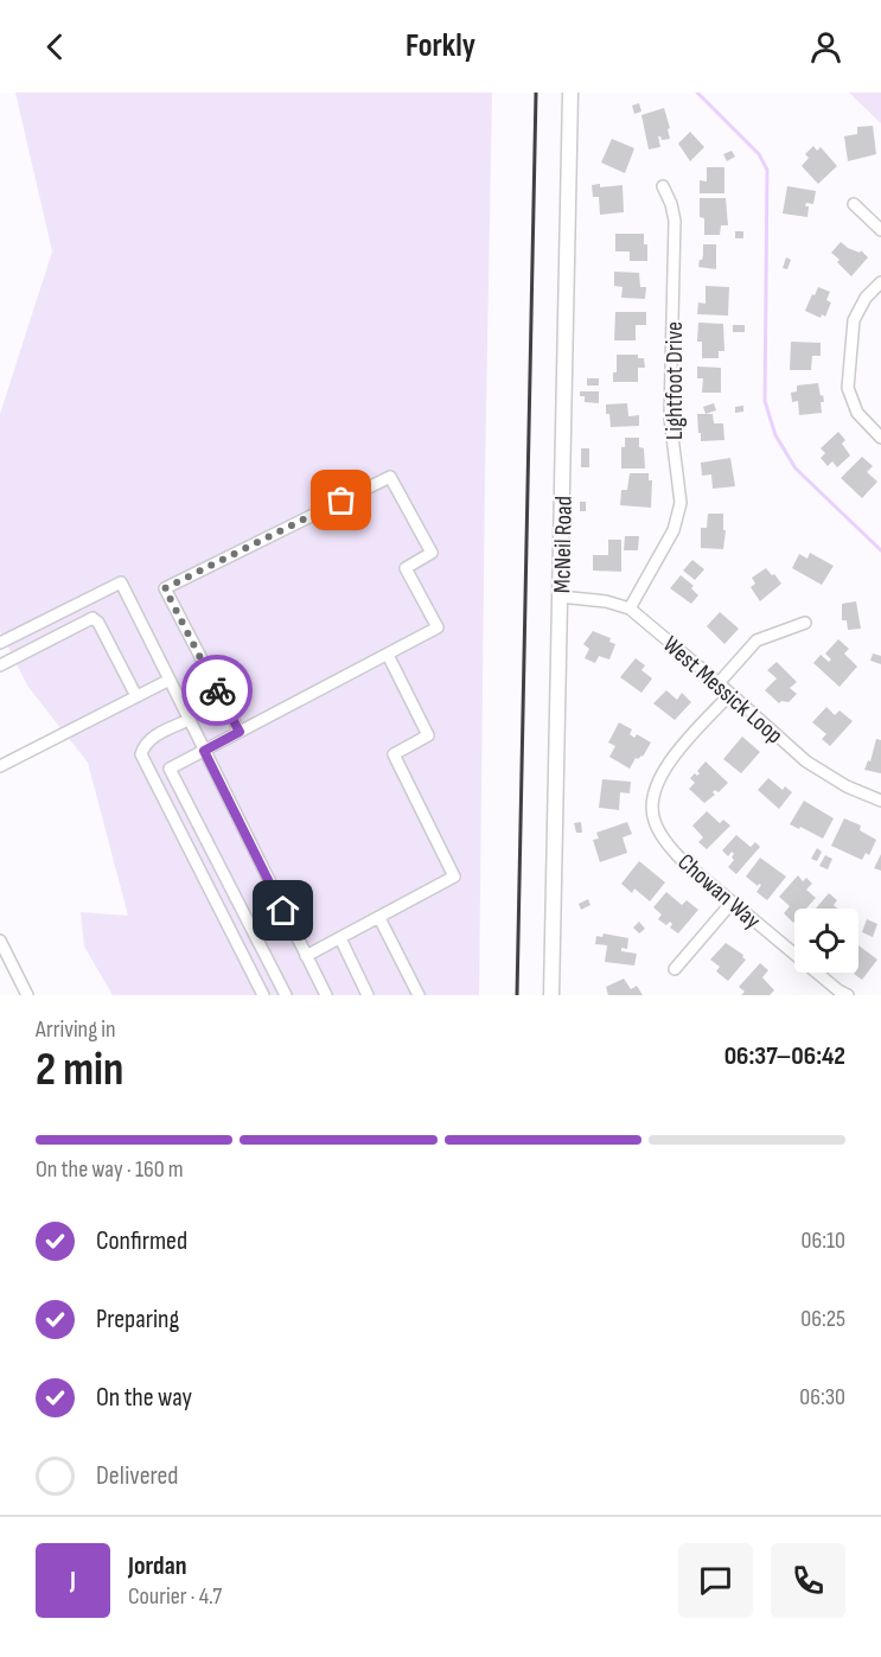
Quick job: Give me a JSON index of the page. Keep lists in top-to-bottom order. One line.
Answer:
{"streets":{"main road":["McNeil Road"],"street":["Lightfoot Drive","West Messick Loop","Chowan Way"]},"crossings":[["Lightfoot Drive","West Messick Loop"],["McNeil Road","West Messick Loop"],["West Messick Loop","Chowan Way"]],"page":{"header":"Forkly","heading":["2 min","Arriving in","06:37–06:42"],"panel":["Jordan","Courier · 4.7"],"bar":"On the way · 160 m","list":[["Confirmed","06:10"],["Preparing","06:25"],["On the way","06:30"],"Delivered"],"round":"J"}}
